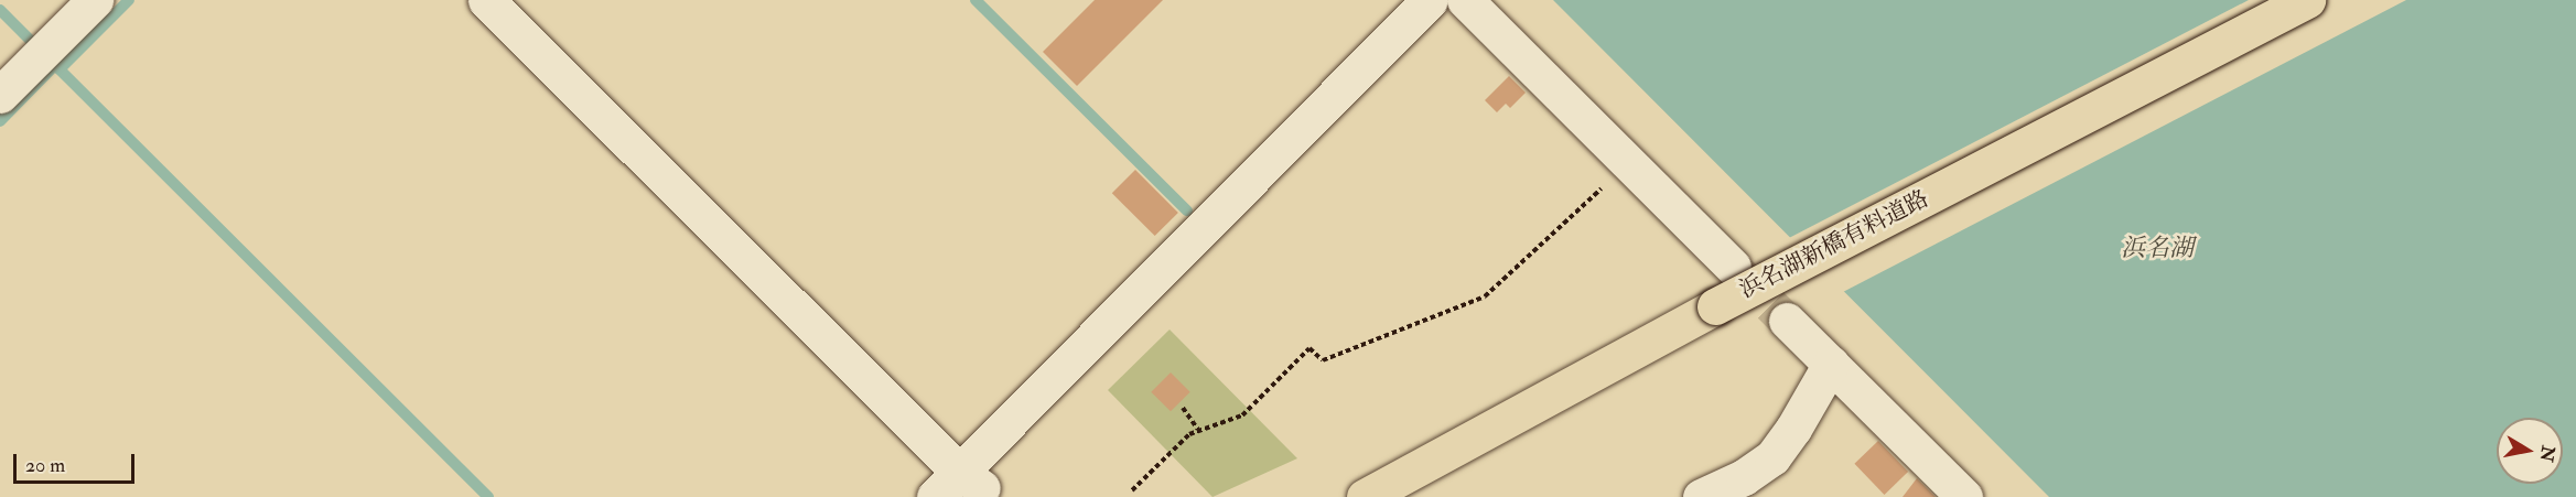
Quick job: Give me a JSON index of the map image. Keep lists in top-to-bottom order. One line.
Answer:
{"streets":{"main road":["浜名湖新橋有料道路"]},"water":["浜名湖"],"scale_bar":"20 m","north":"right"}
